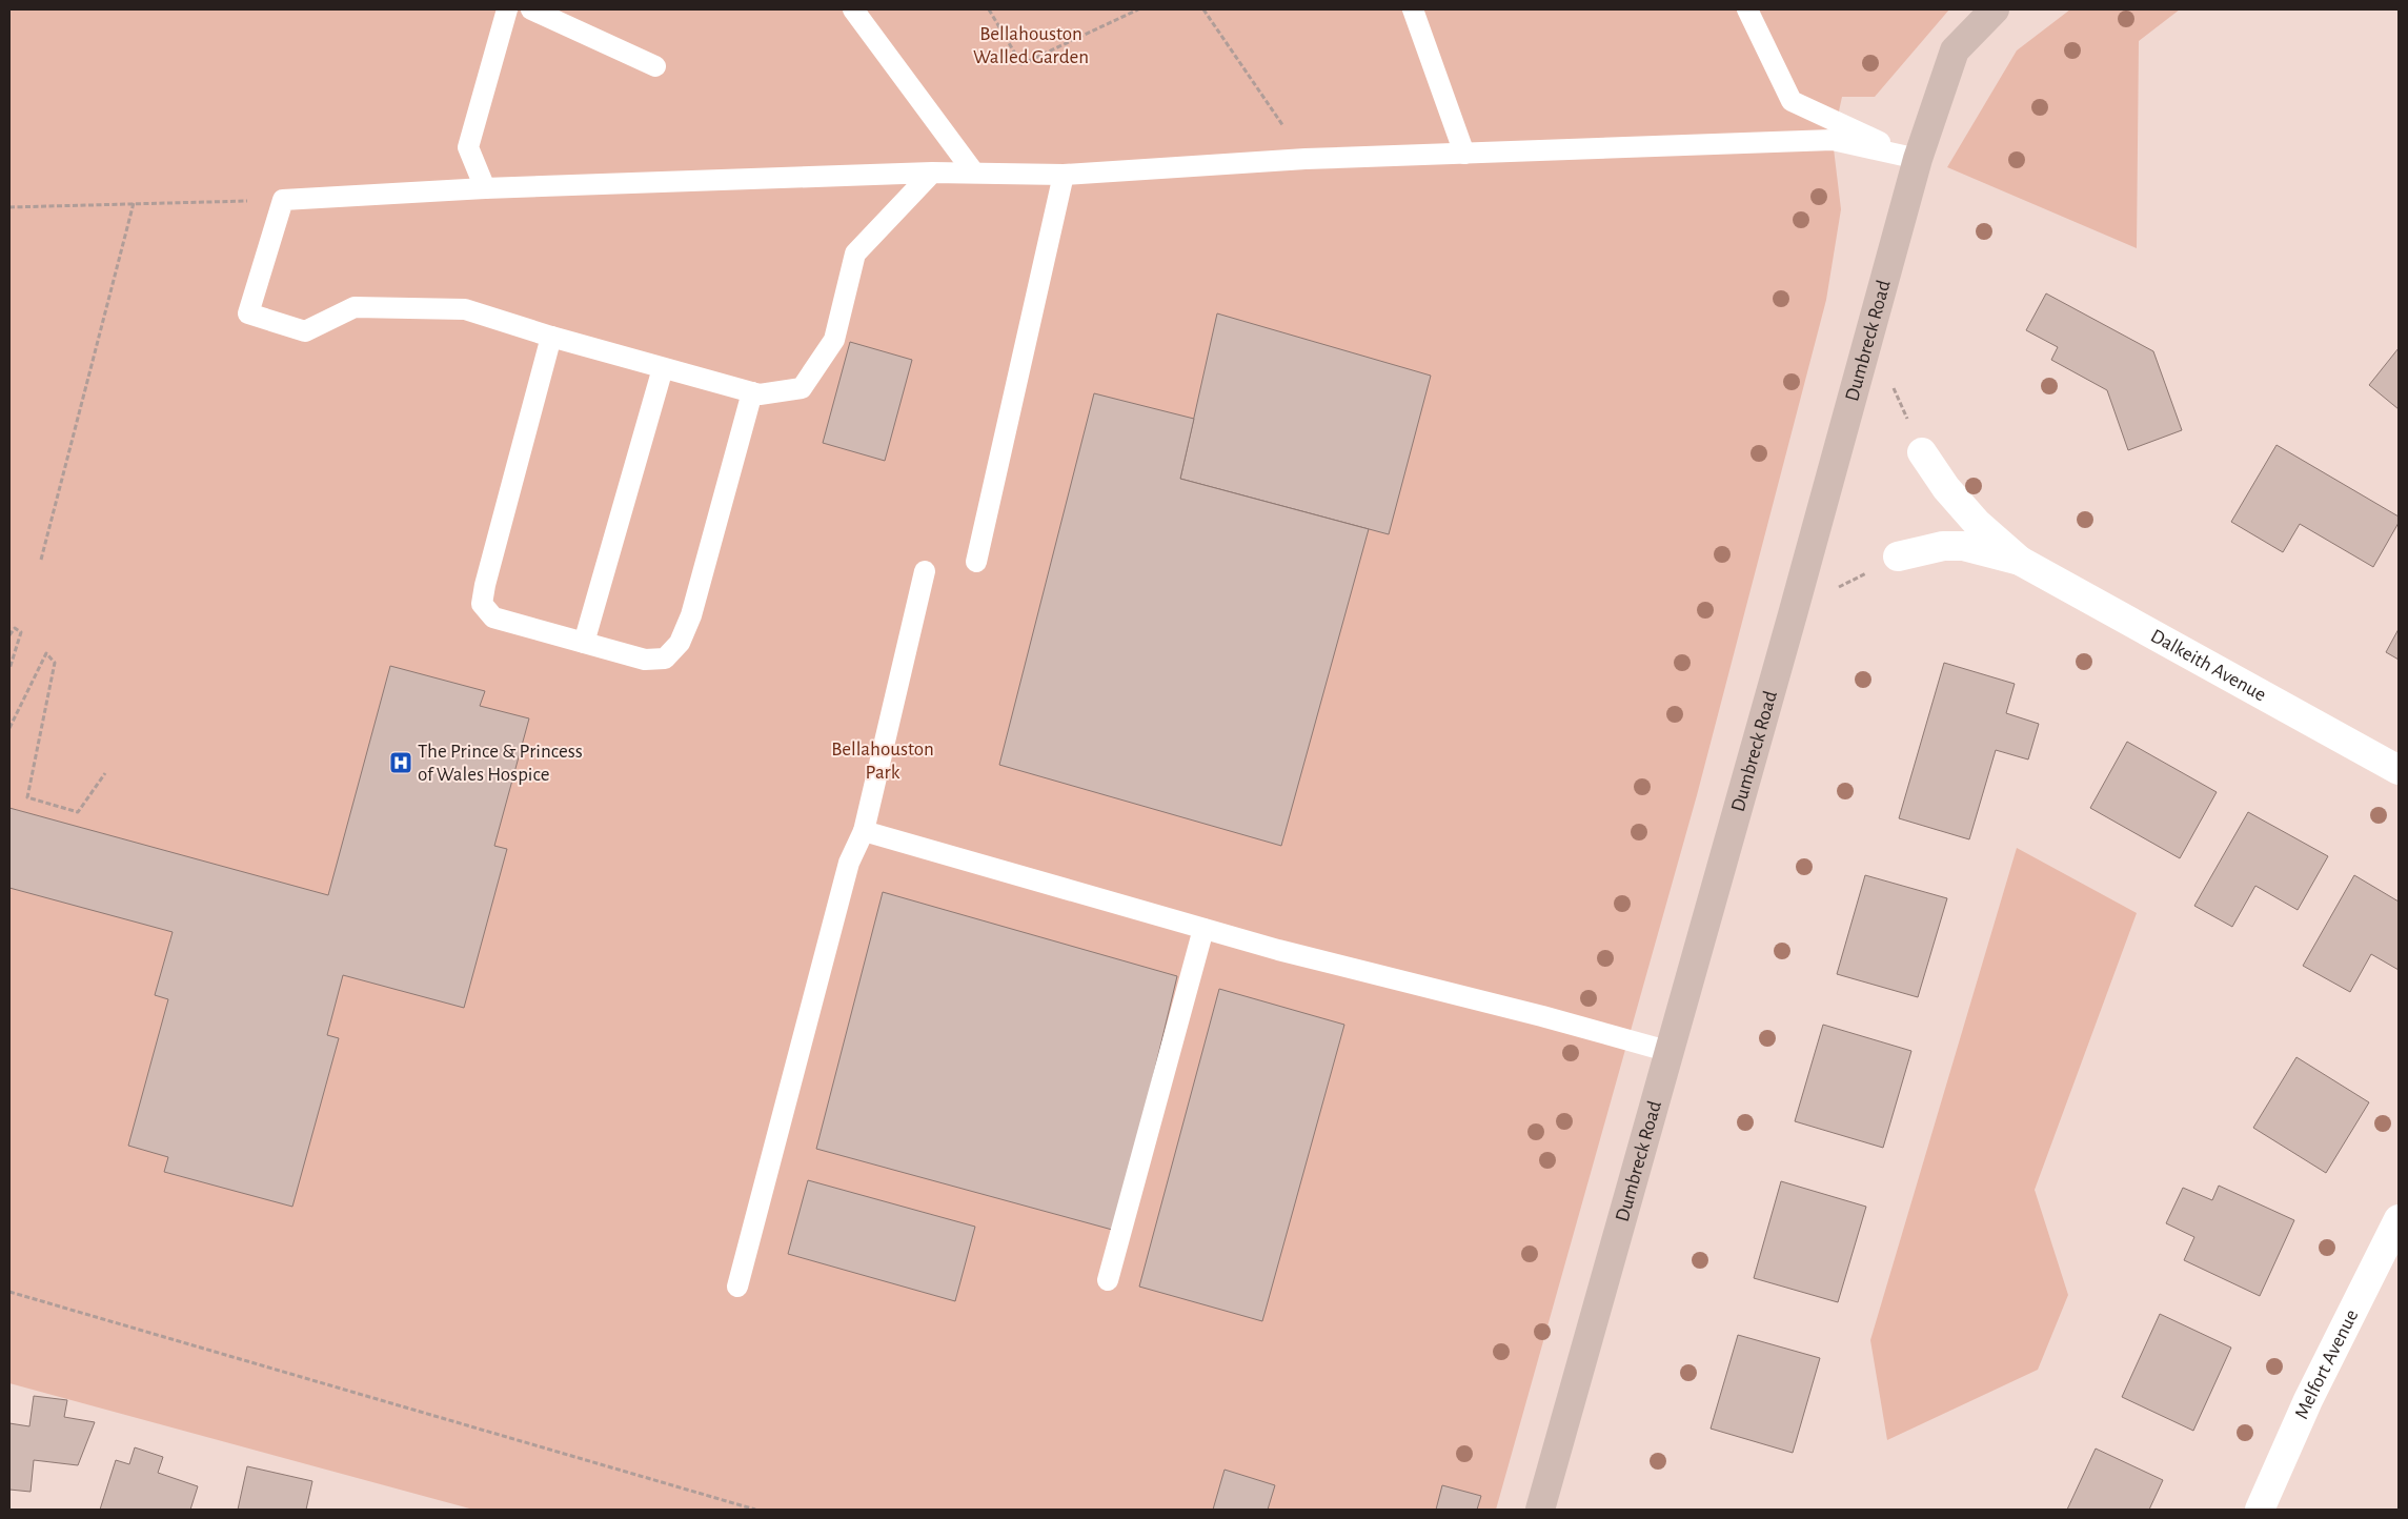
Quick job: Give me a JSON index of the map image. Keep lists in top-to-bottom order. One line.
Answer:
{"streets":{"main road":["Dumbreck Road"],"street":["Dalkeith Avenue","Melfort Avenue"]},"parks":["Bellahouston Walled Garden","Bellahouston Park"],"places":{"hospital":["The Prince & Princess of Wales Hospice"]}}
